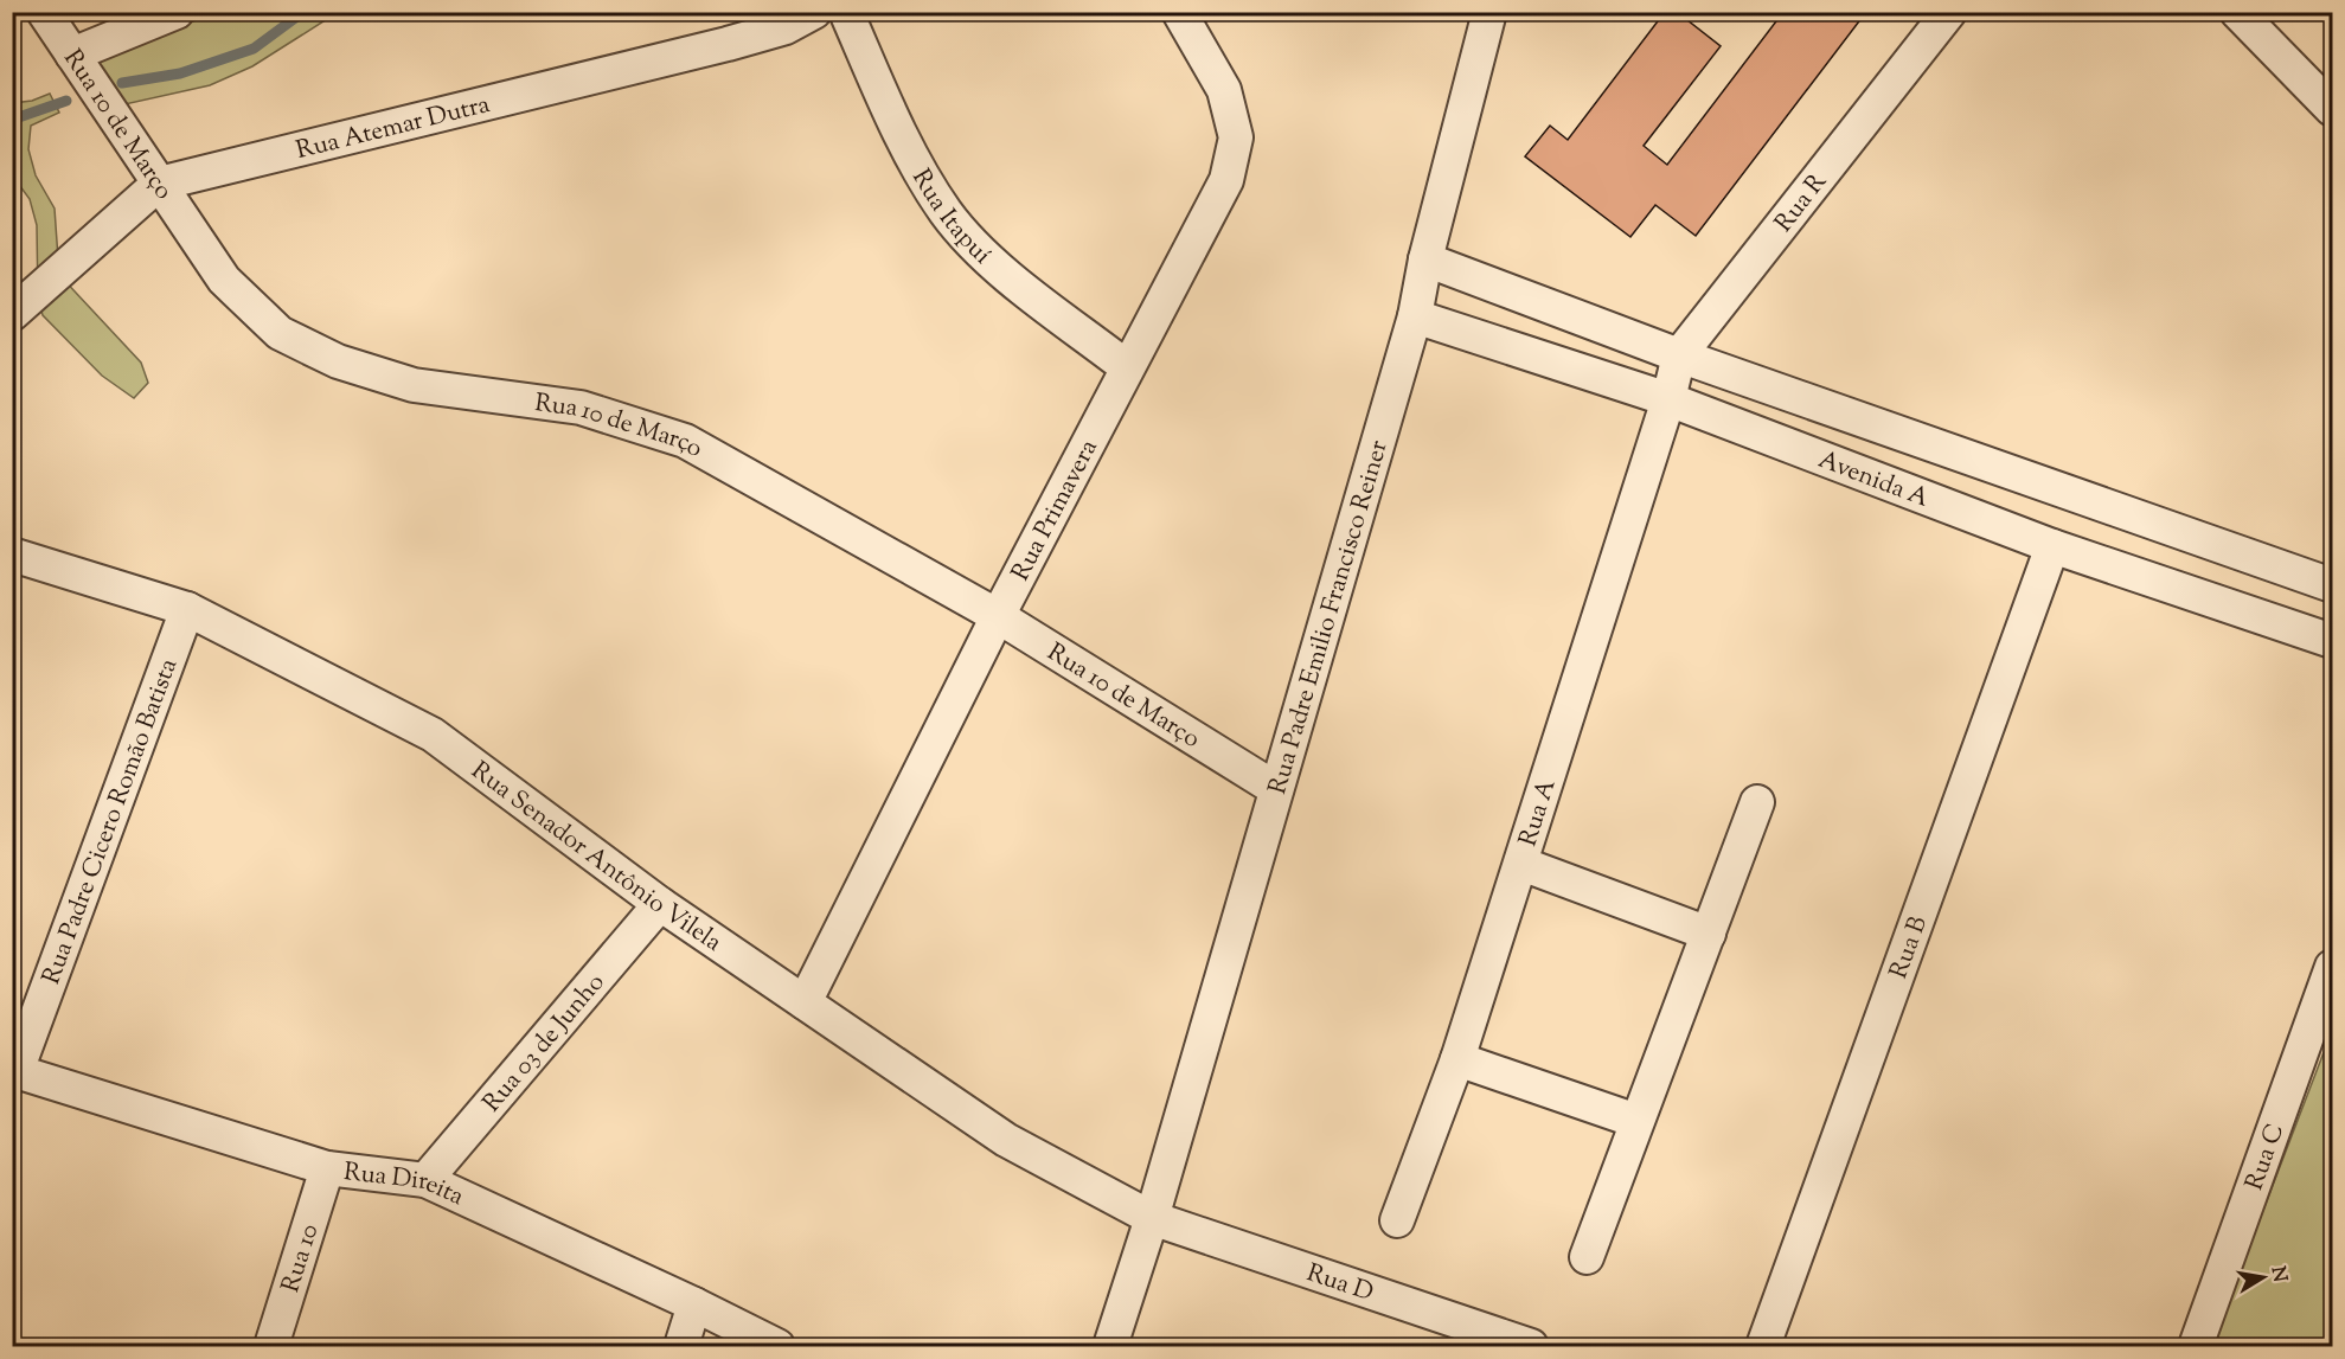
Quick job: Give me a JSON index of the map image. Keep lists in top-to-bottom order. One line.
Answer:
{"streets":{"street":["Rua 10 de Março","Rua Atemar Dutra","Rua R","Rua Itapuí","Avenida A","Rua Primavera","Rua Padre Emilio Francisco Reiner","Rua A","Rua Padre Cicero Romão Batista","Rua Senador Antônio Vilela","Rua B","Rua 03 de Junho","Rua C","Rua Direita","Rua 10","Rua D"]},"crossings":[["Rua 10 de Março","Rua Atemar Dutra"],["Rua 10 de Março","Rua Primavera"],["Rua 10 de Março","Rua Padre Emilio Francisco Reiner"],["Rua R","Avenida A"],["Rua R","Rua A"],["Rua Itapuí","Rua Primavera"],["Avenida A","Rua Padre Emilio Francisco Reiner"],["Avenida A","Rua A"],["Avenida A","Rua B"],["Rua Primavera","Rua Senador Antônio Vilela"],["Rua Padre Emilio Francisco Reiner","Rua Senador Antônio Vilela"],["Rua Padre Emilio Francisco Reiner","Rua D"],["Rua Padre Cicero Romão Batista","Rua Senador Antônio Vilela"],["Rua Padre Cicero Romão Batista","Rua Direita"],["Rua Senador Antônio Vilela","Rua 03 de Junho"],["Rua Senador Antônio Vilela","Rua D"],["Rua 03 de Junho","Rua Direita"],["Rua Direita","Rua 10"]],"north":"right"}
